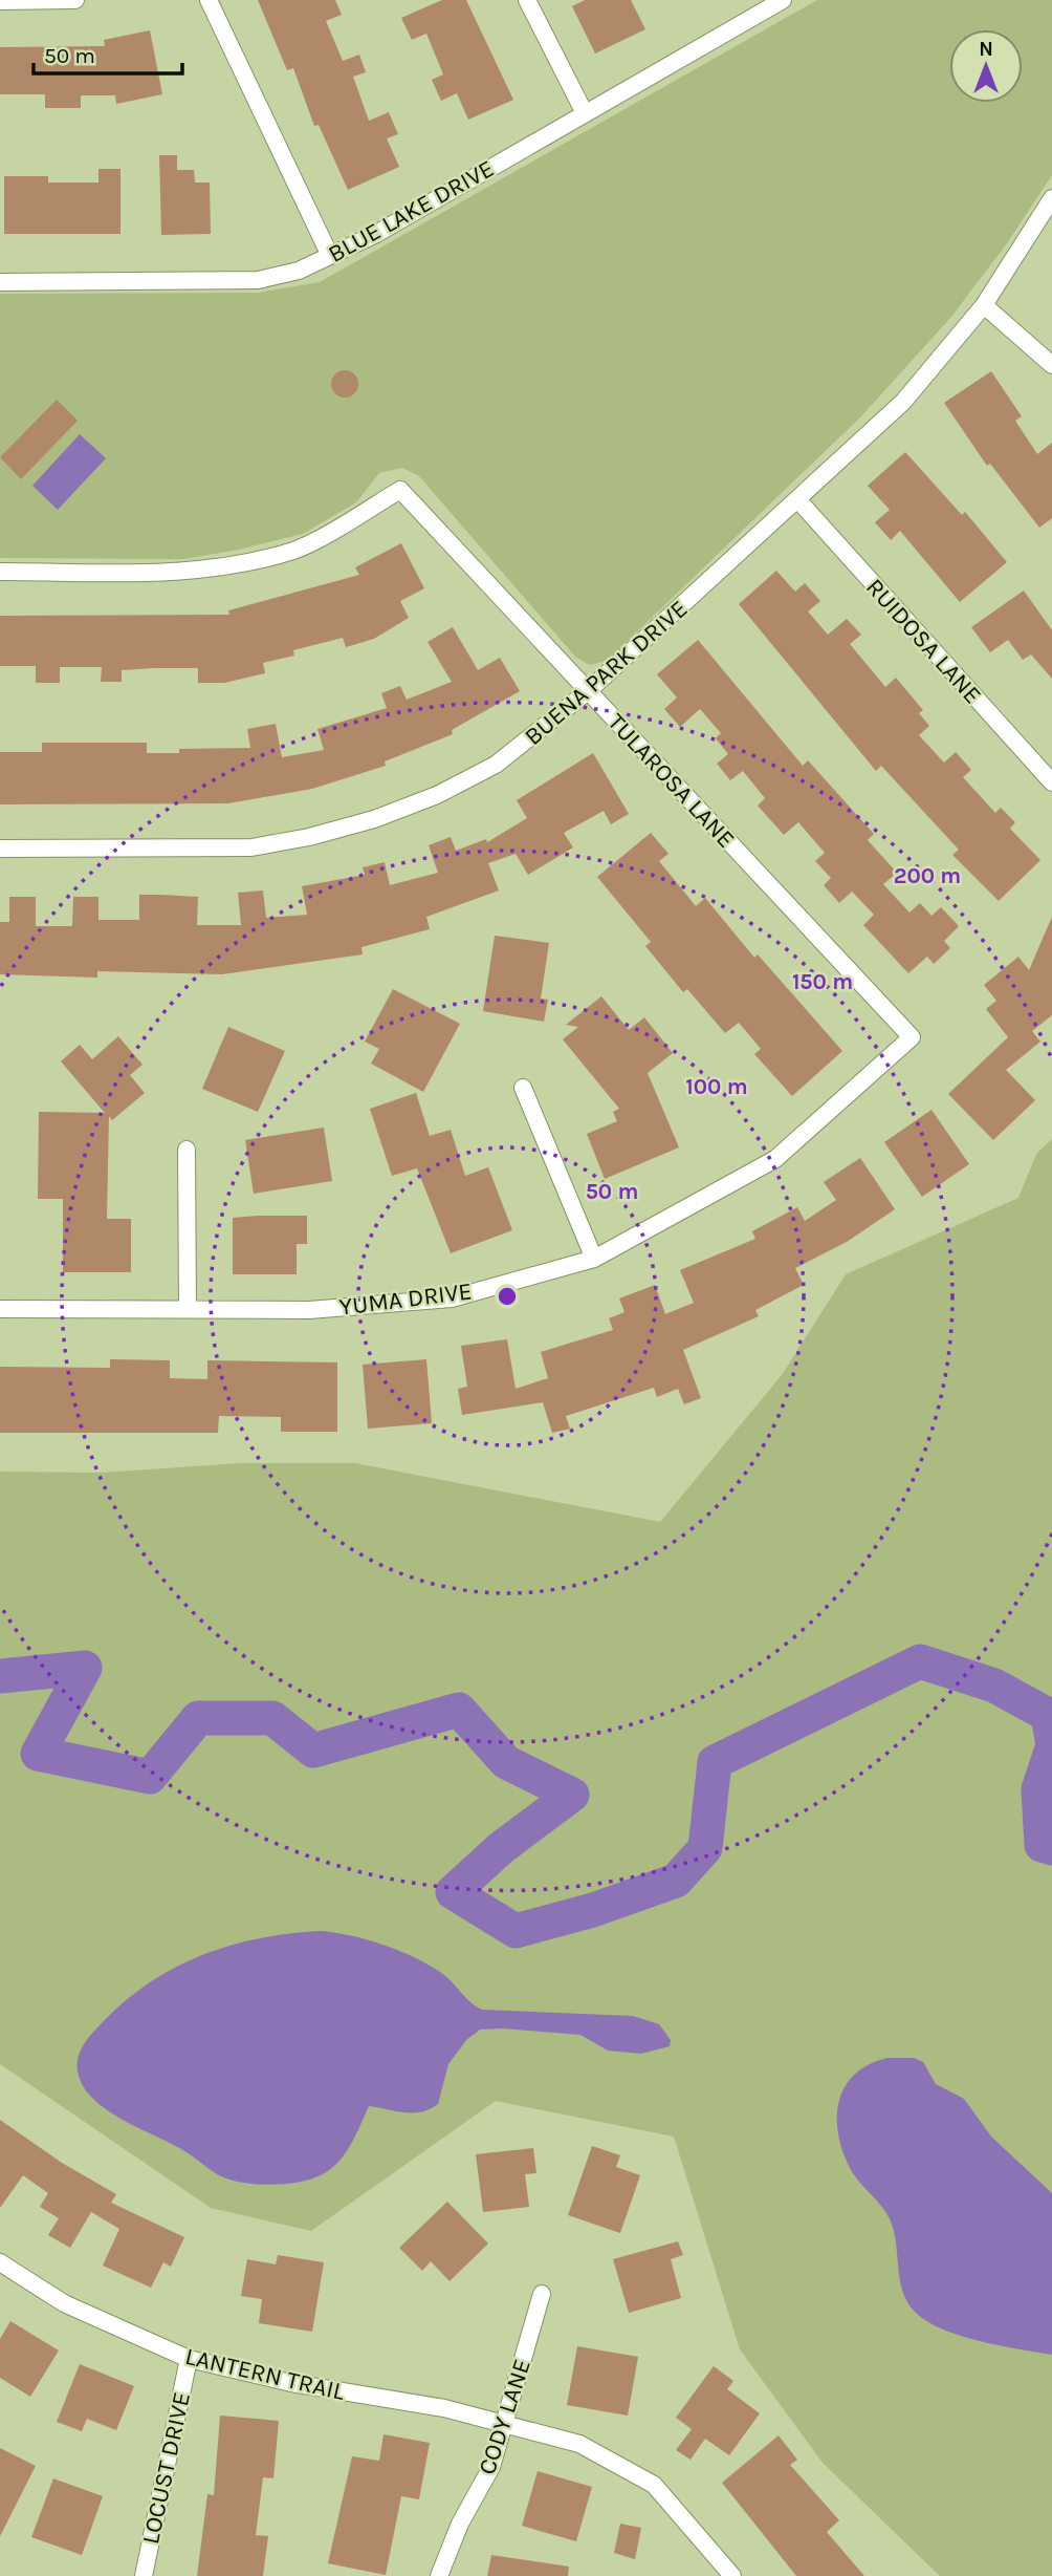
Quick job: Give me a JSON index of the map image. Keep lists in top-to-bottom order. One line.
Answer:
{"streets":{"street":["BLUE LAKE DRIVE","RUIDOSA LANE","BUENA PARK DRIVE","TULAROSA LANE","YUMA DRIVE","LANTERN TRAIL","CODY LANE","LOCUST DRIVE"]},"crossings":[["RUIDOSA LANE","BUENA PARK DRIVE"],["BUENA PARK DRIVE","TULAROSA LANE"],["TULAROSA LANE","YUMA DRIVE"],["LANTERN TRAIL","CODY LANE"],["LANTERN TRAIL","LOCUST DRIVE"]],"scale_bar":"50 m","north":"top","rings":["200 m","150 m","100 m","50 m"]}
